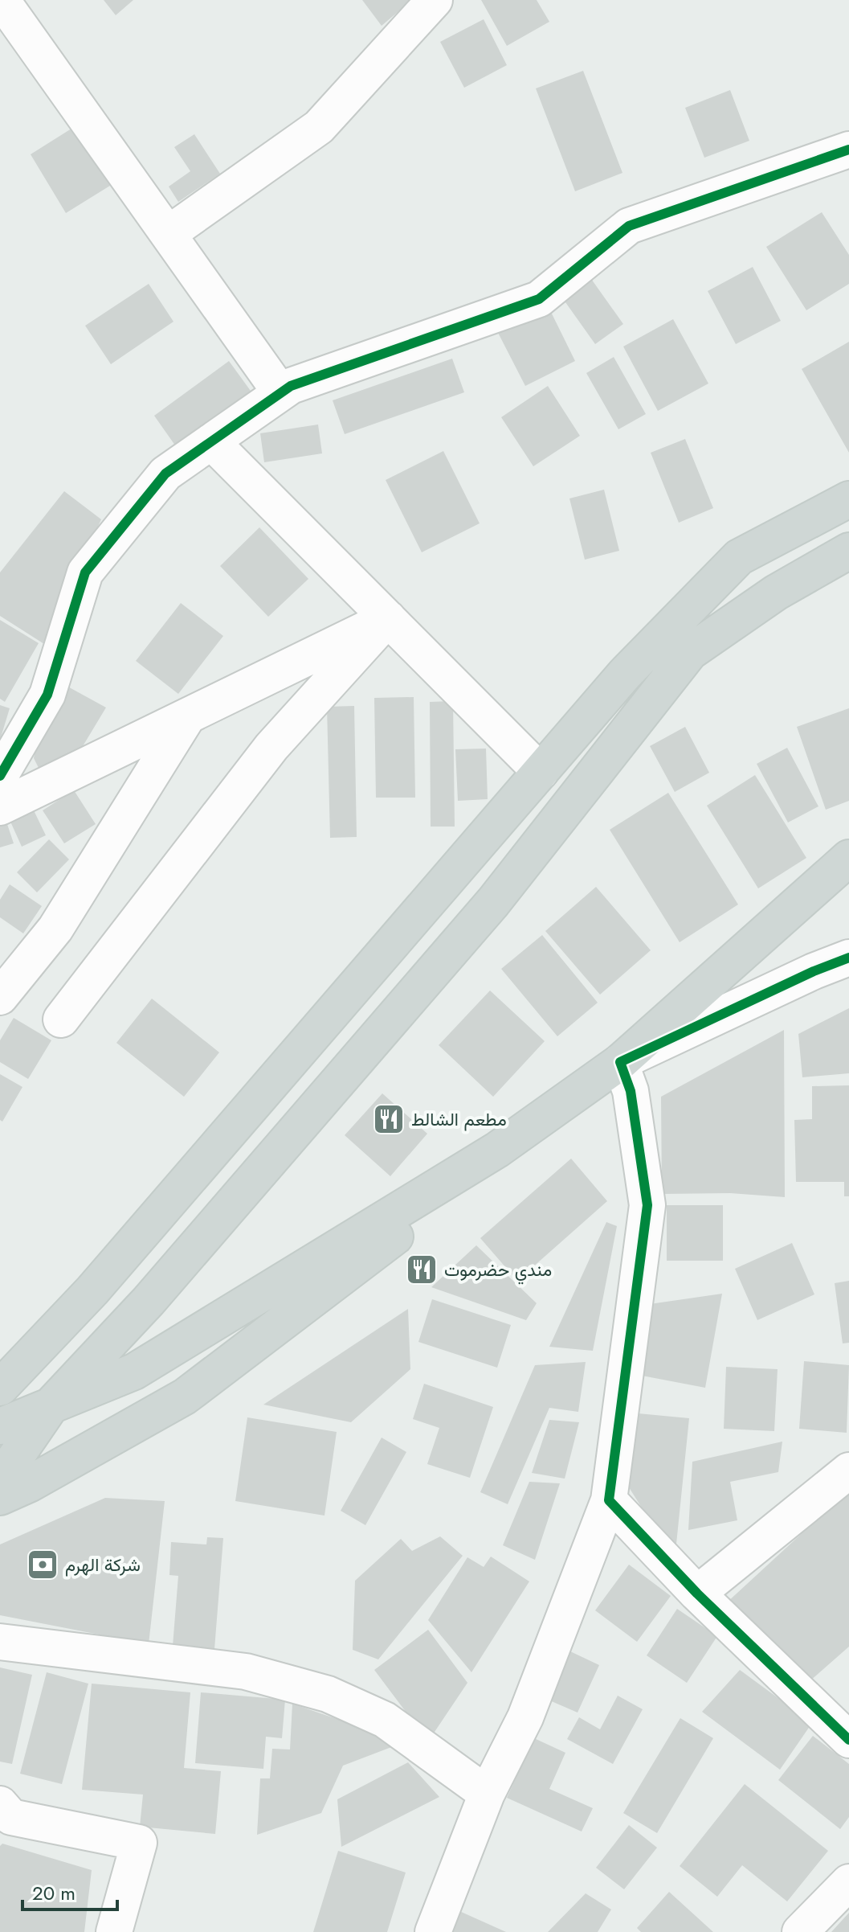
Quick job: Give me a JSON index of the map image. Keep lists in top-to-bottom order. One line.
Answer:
{"places":{"restaurant":["مطعم الشالط","مندي حضرموت"],"bank":["شركة الهرم"]},"scale_bar":"20 m"}
